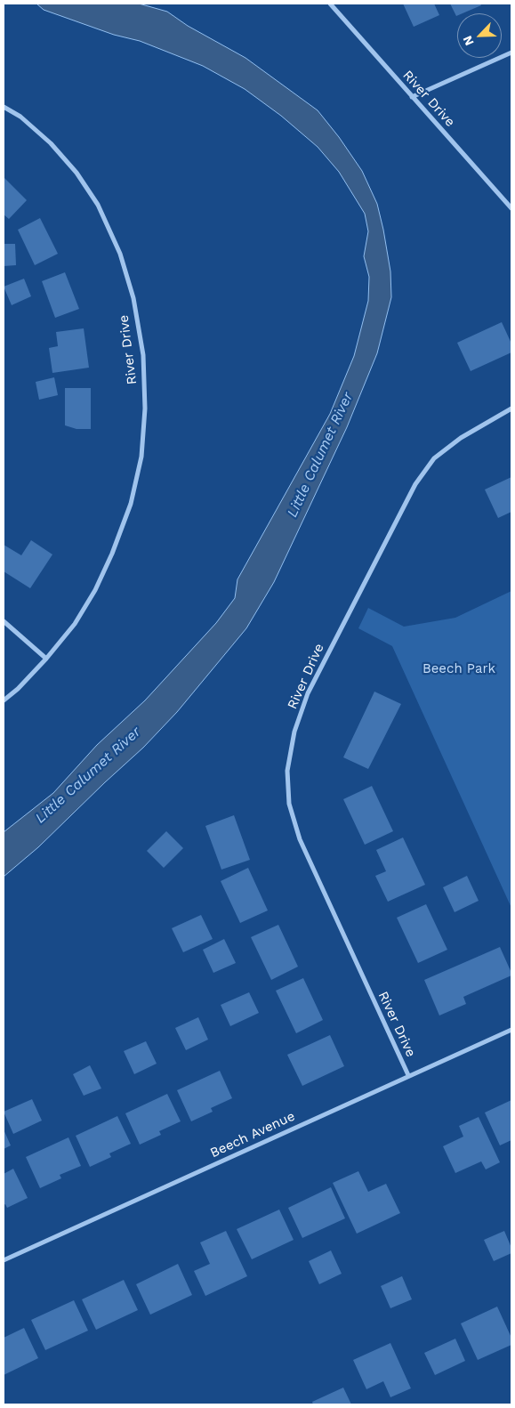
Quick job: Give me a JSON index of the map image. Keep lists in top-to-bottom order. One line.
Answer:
{"streets":{"street":["River Drive","Beech Avenue"]},"crossings":[["River Drive","Beech Avenue"]],"water":["Little Calumet River"],"parks":["Beech Park"],"north":"bottom left"}
